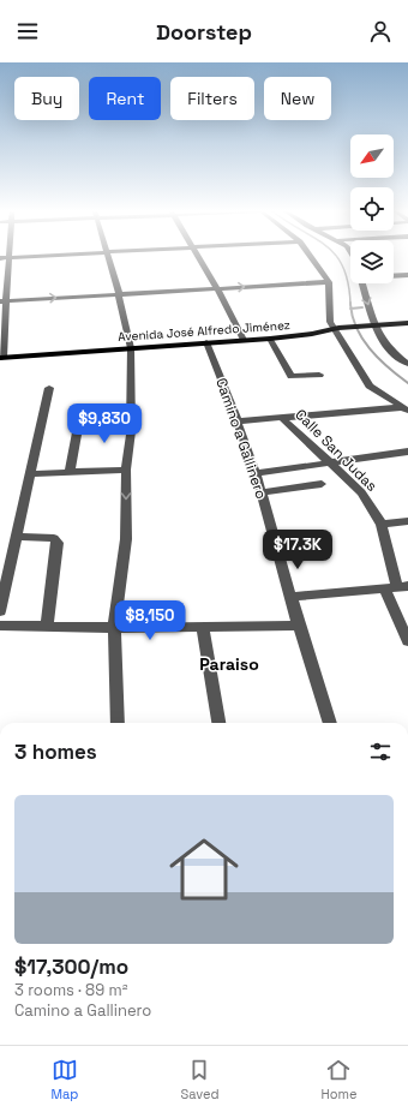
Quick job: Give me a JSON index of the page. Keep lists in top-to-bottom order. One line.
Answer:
{"streets":{"main road":["Avenida José Alfredo Jiménez"],"street":["Camino a Gallinero","Calle San Judas"]},"crossings":[["Avenida José Alfredo Jiménez","Camino a Gallinero"]],"districts":["Paraiso"],"north":"bottom left","page":{"header":"Doorstep","chip":["Buy","Rent","Filters","New"],"price":["$9,830","$17.3K","$8,150"],"heading":"3 homes","list":[{"name":"$17,300/mo","note":"3 rooms · 89 m² · Camino a Gallinero"}],"tabs":["Map","Saved","Home"]}}
